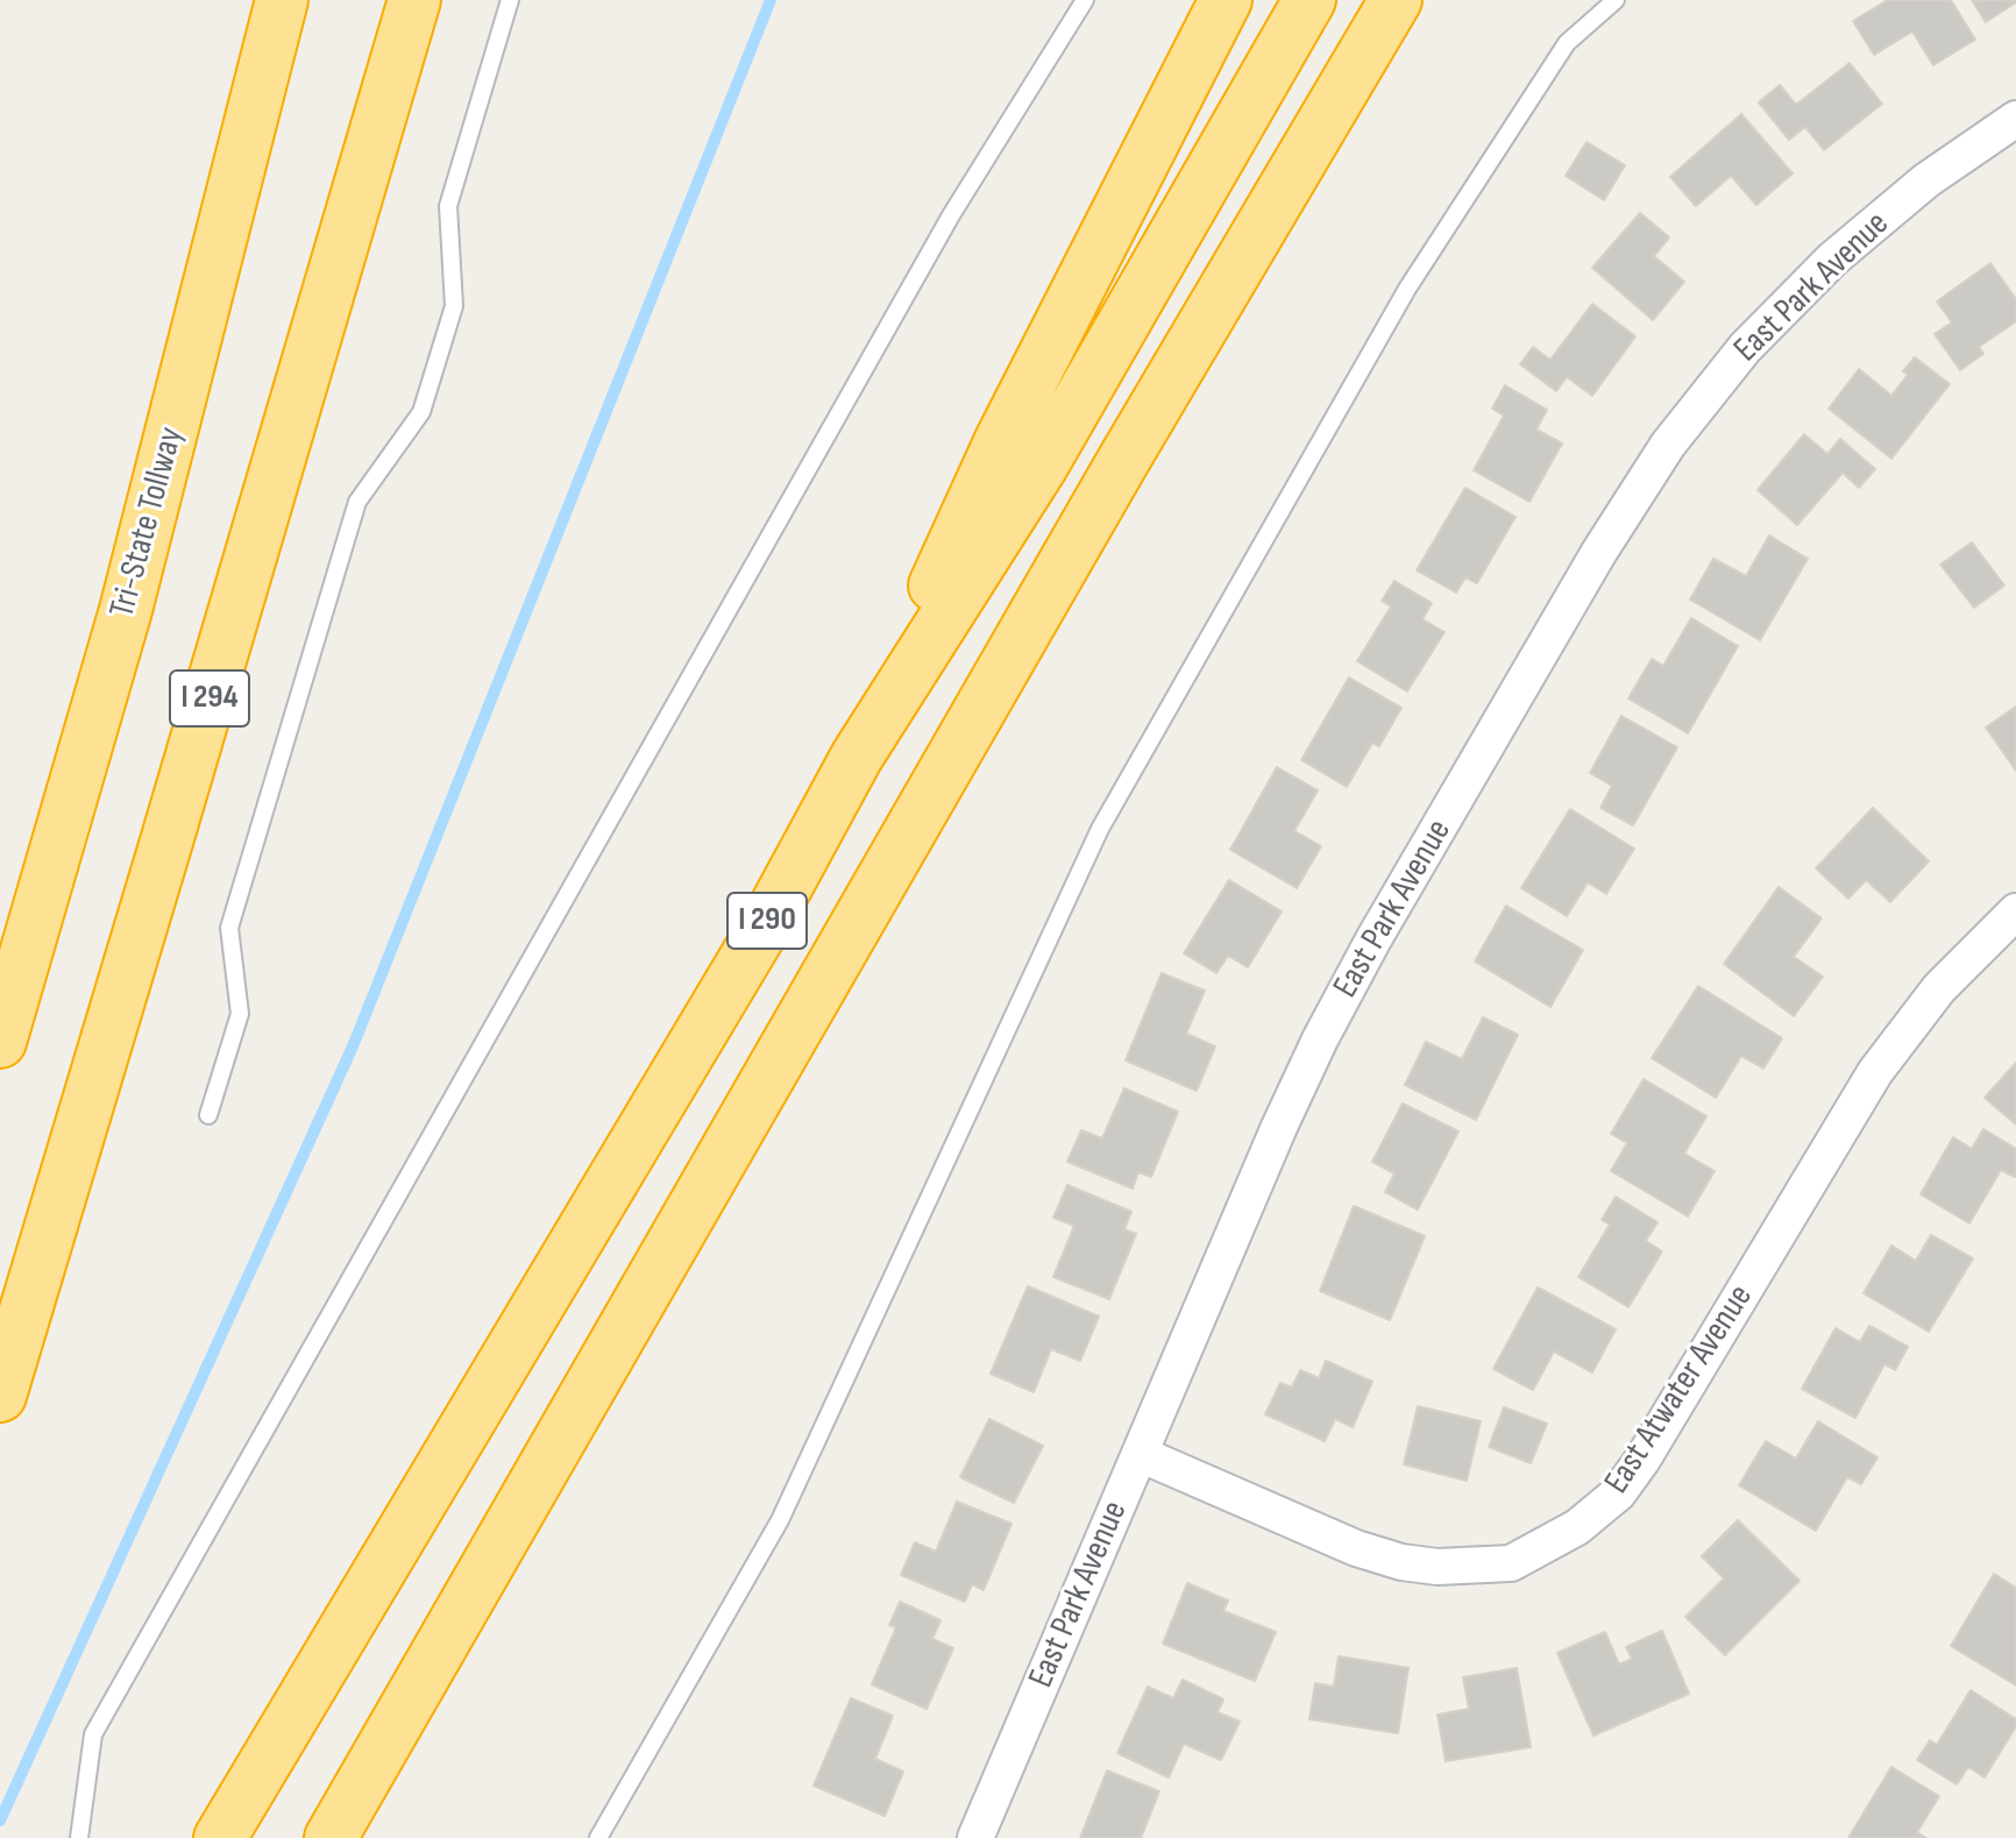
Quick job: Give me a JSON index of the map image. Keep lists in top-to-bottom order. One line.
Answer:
{"streets":{"highway":["Tri-State Tollway","I 294","I 290"],"street":["East Park Avenue","East Atwater Avenue"]},"crossings":[["East Park Avenue","East Atwater Avenue"]]}
